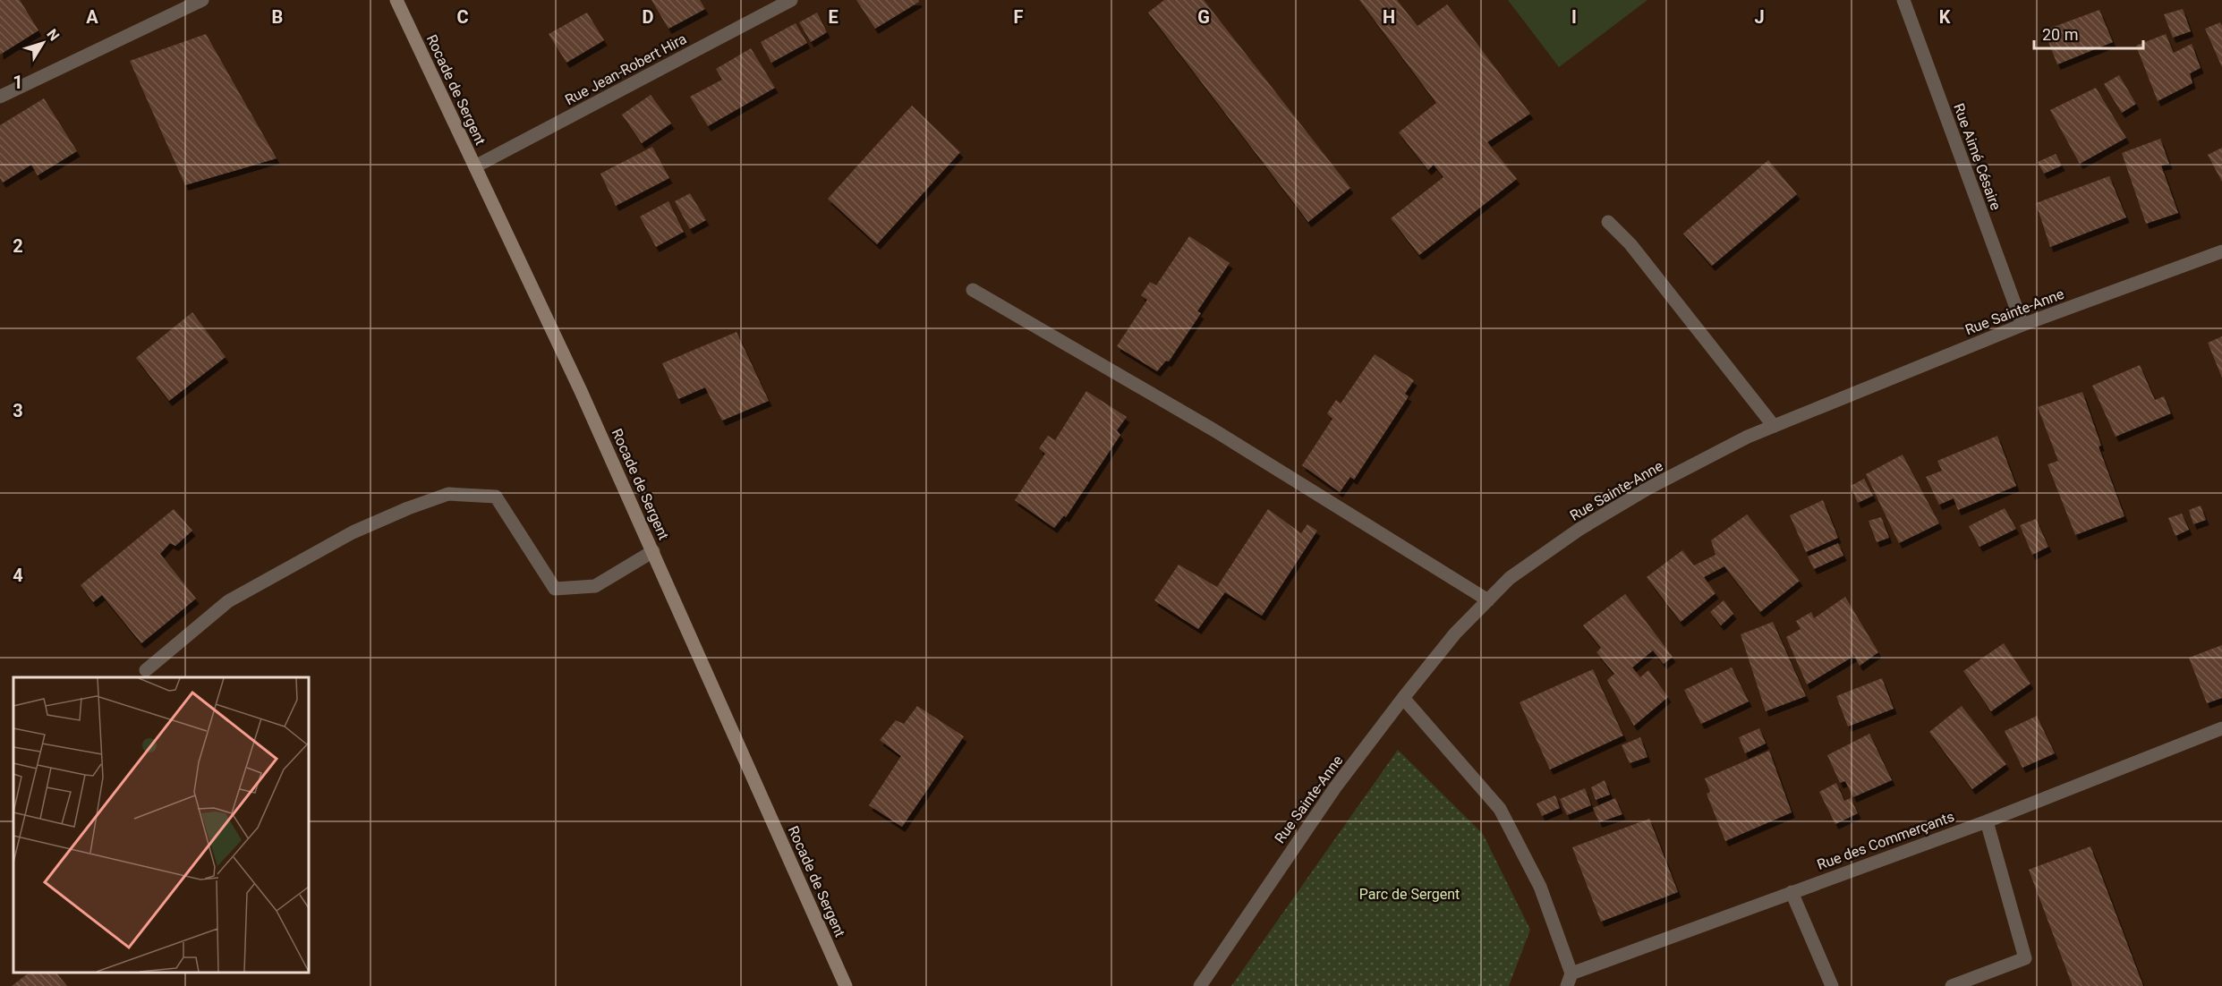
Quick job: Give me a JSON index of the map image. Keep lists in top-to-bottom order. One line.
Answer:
{"streets":{"main road":["Rocade de Sergent"],"street":["Rue Jean-Robert Hira","Rue Aimé Césaire","Rue Sainte-Anne","Rue des Commerçants"]},"crossings":[["Rue Jean-Robert Hira","Rocade de Sergent"],["Rue Aimé Césaire","Rue Sainte-Anne"]],"parks":["Parc de Sergent"],"scale_bar":"20 m","north":"top right","grid":{"columns":["A","B","C","D","E","F","G","H","I","J","K"],"rows":["1","2","3","4"]}}
